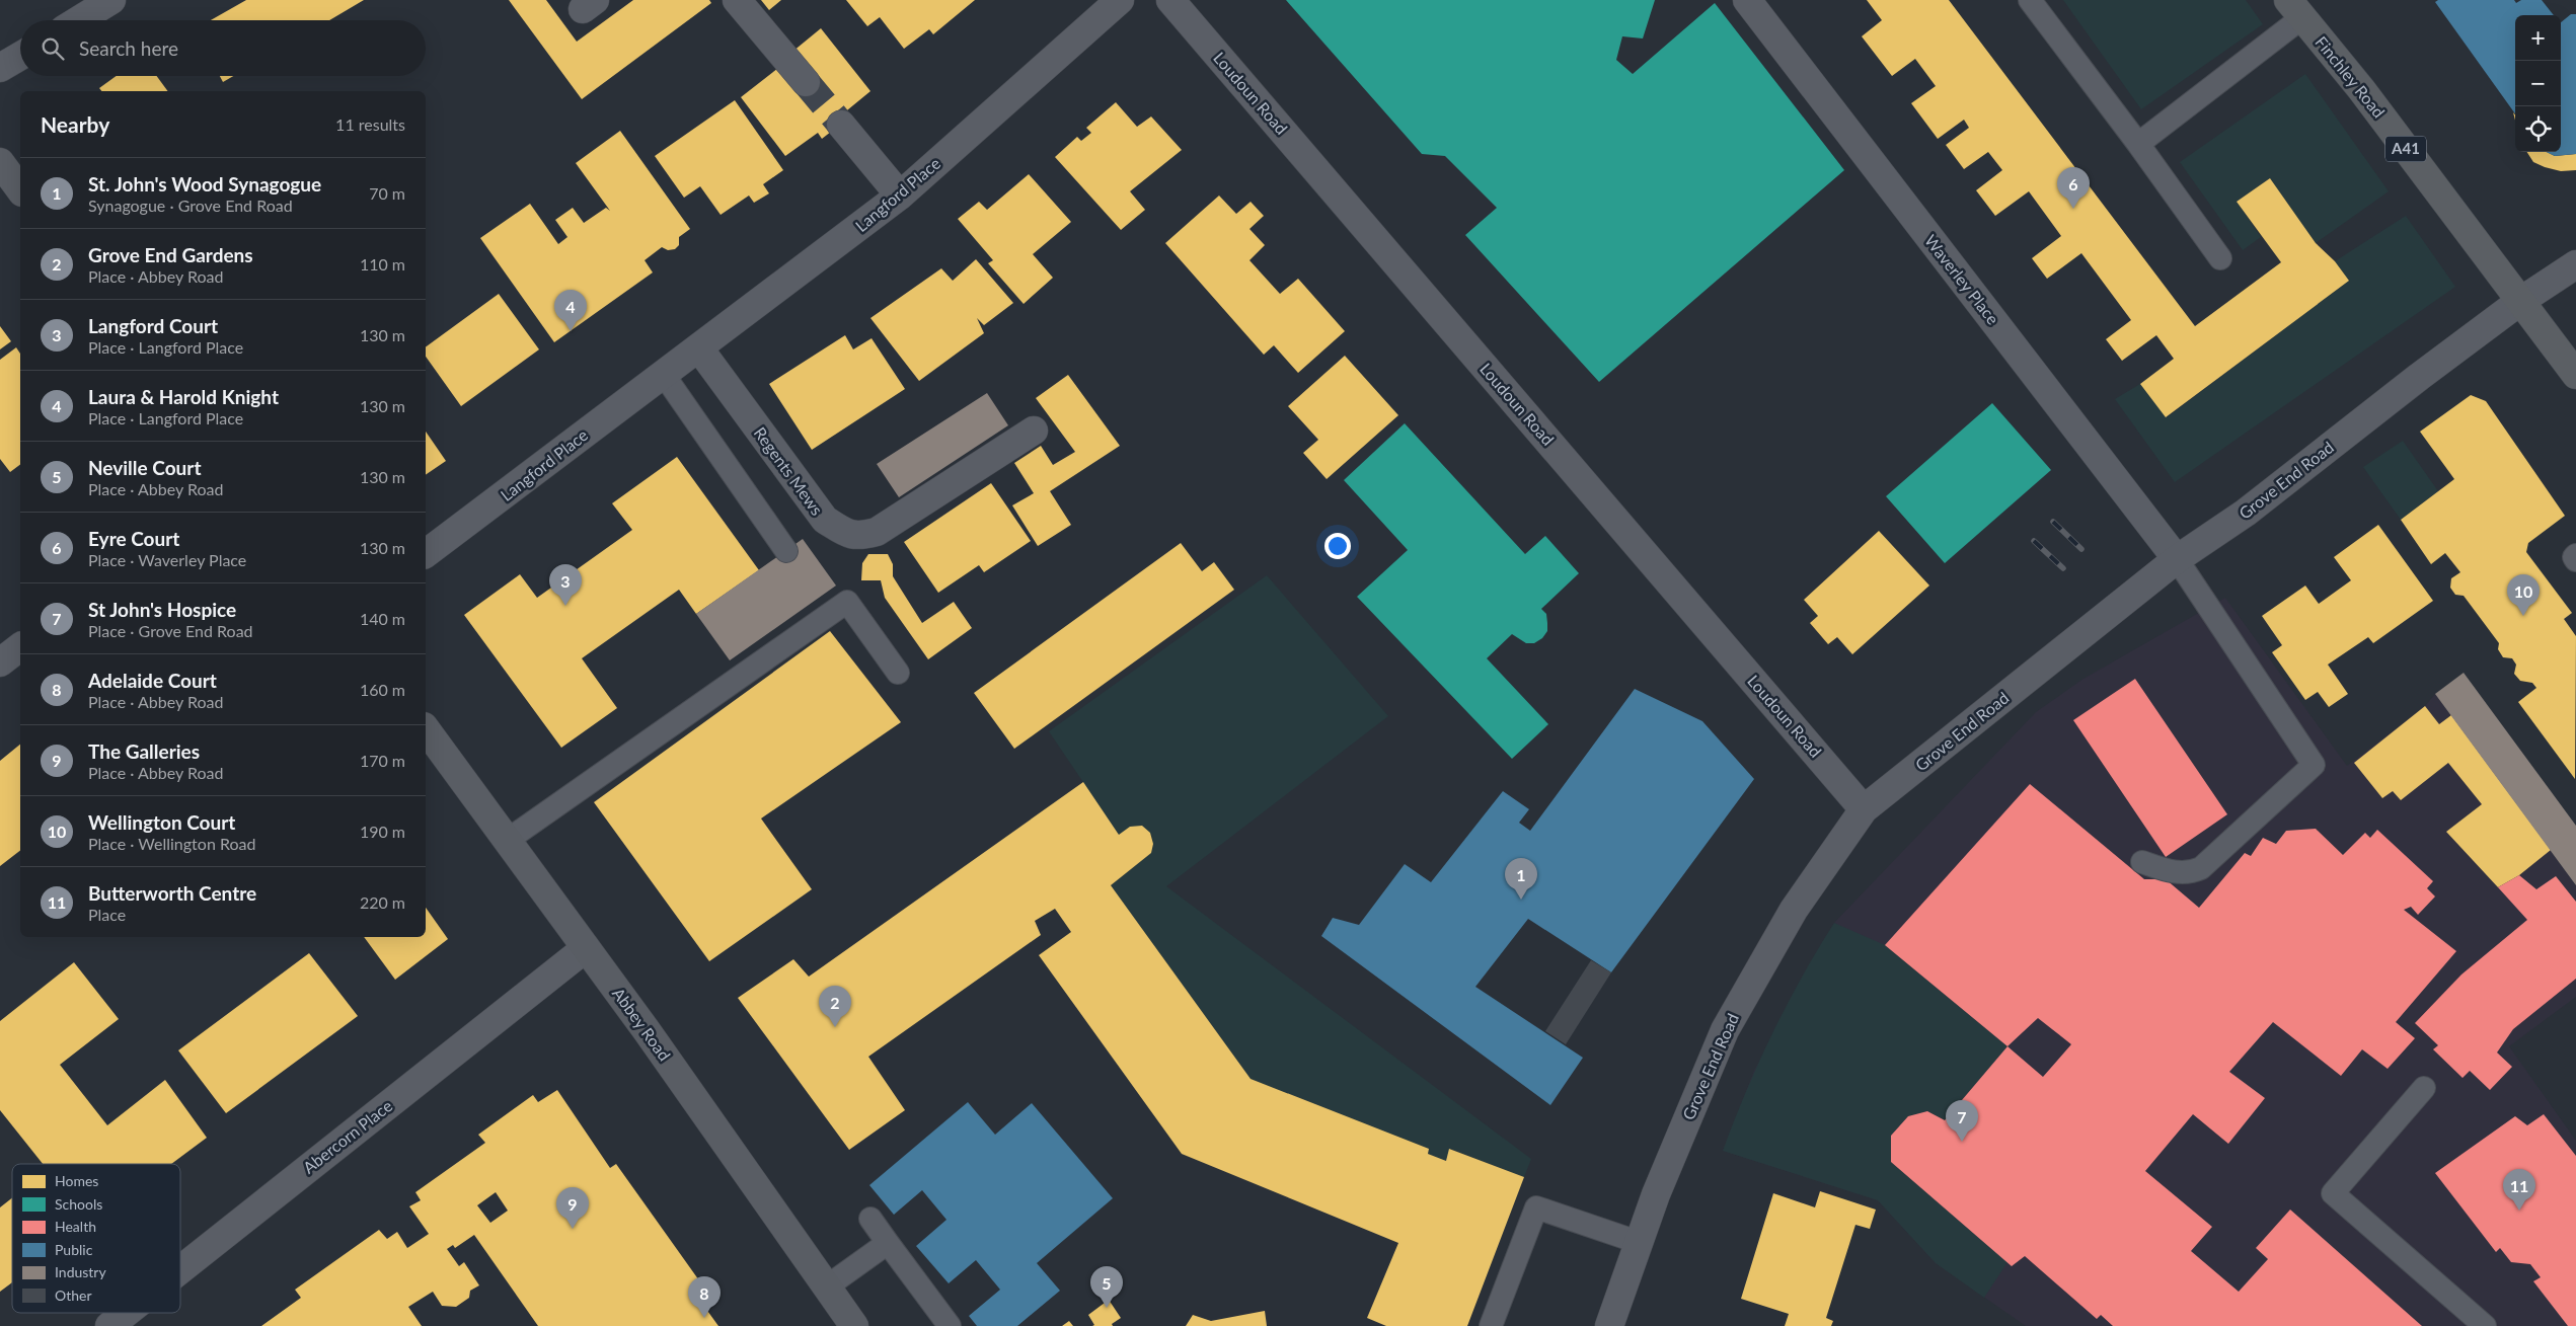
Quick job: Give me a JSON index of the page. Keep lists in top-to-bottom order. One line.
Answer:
{"streets":{"highway":["Finchley Road","A41"],"main road":["Abbey Road"],"street":["Loudoun Road","Langford Place","Waverley Place","Regents Mews","Grove End Road","Abercorn Place"]},"crossings":[["Finchley Road","A41"],["Finchley Road","Grove End Road"],["Loudoun Road","Grove End Road"],["A41","Grove End Road"],["Langford Place","Regents Mews"],["Waverley Place","Grove End Road"],["Abbey Road","Abercorn Place"]],"legend":["Homes","Schools","Health","Public","Industry","Other"],"page":{"map_buttons":["+","−"],"search":"Search here","heading":["Nearby","11 results"],"list":[{"mark":"1","name":"St. John's Wood Synagogue","note":"Synagogue · Grove End Road","value":"70 m"},{"mark":"2","name":"Grove End Gardens","note":"Place · Abbey Road","value":"110 m"},{"mark":"3","name":"Langford Court","note":"Place · Langford Place","value":"130 m"},{"mark":"4","name":"Laura & Harold Knight","note":"Place · Langford Place","value":"130 m"},{"mark":"5","name":"Neville Court","note":"Place · Abbey Road","value":"130 m"},{"mark":"6","name":"Eyre Court","note":"Place · Waverley Place","value":"130 m"},{"mark":"7","name":"St John's Hospice","note":"Place · Grove End Road","value":"140 m"},{"mark":"8","name":"Adelaide Court","note":"Place · Abbey Road","value":"160 m"},{"mark":"9","name":"The Galleries","note":"Place · Abbey Road","value":"170 m"},{"mark":"10","name":"Wellington Court","note":"Place · Wellington Road","value":"190 m"},{"mark":"11","name":"Butterworth Centre","note":"Place","value":"220 m"}],"pins":["6","4","3","10","1","2","7","11","9","5","8"]}}
